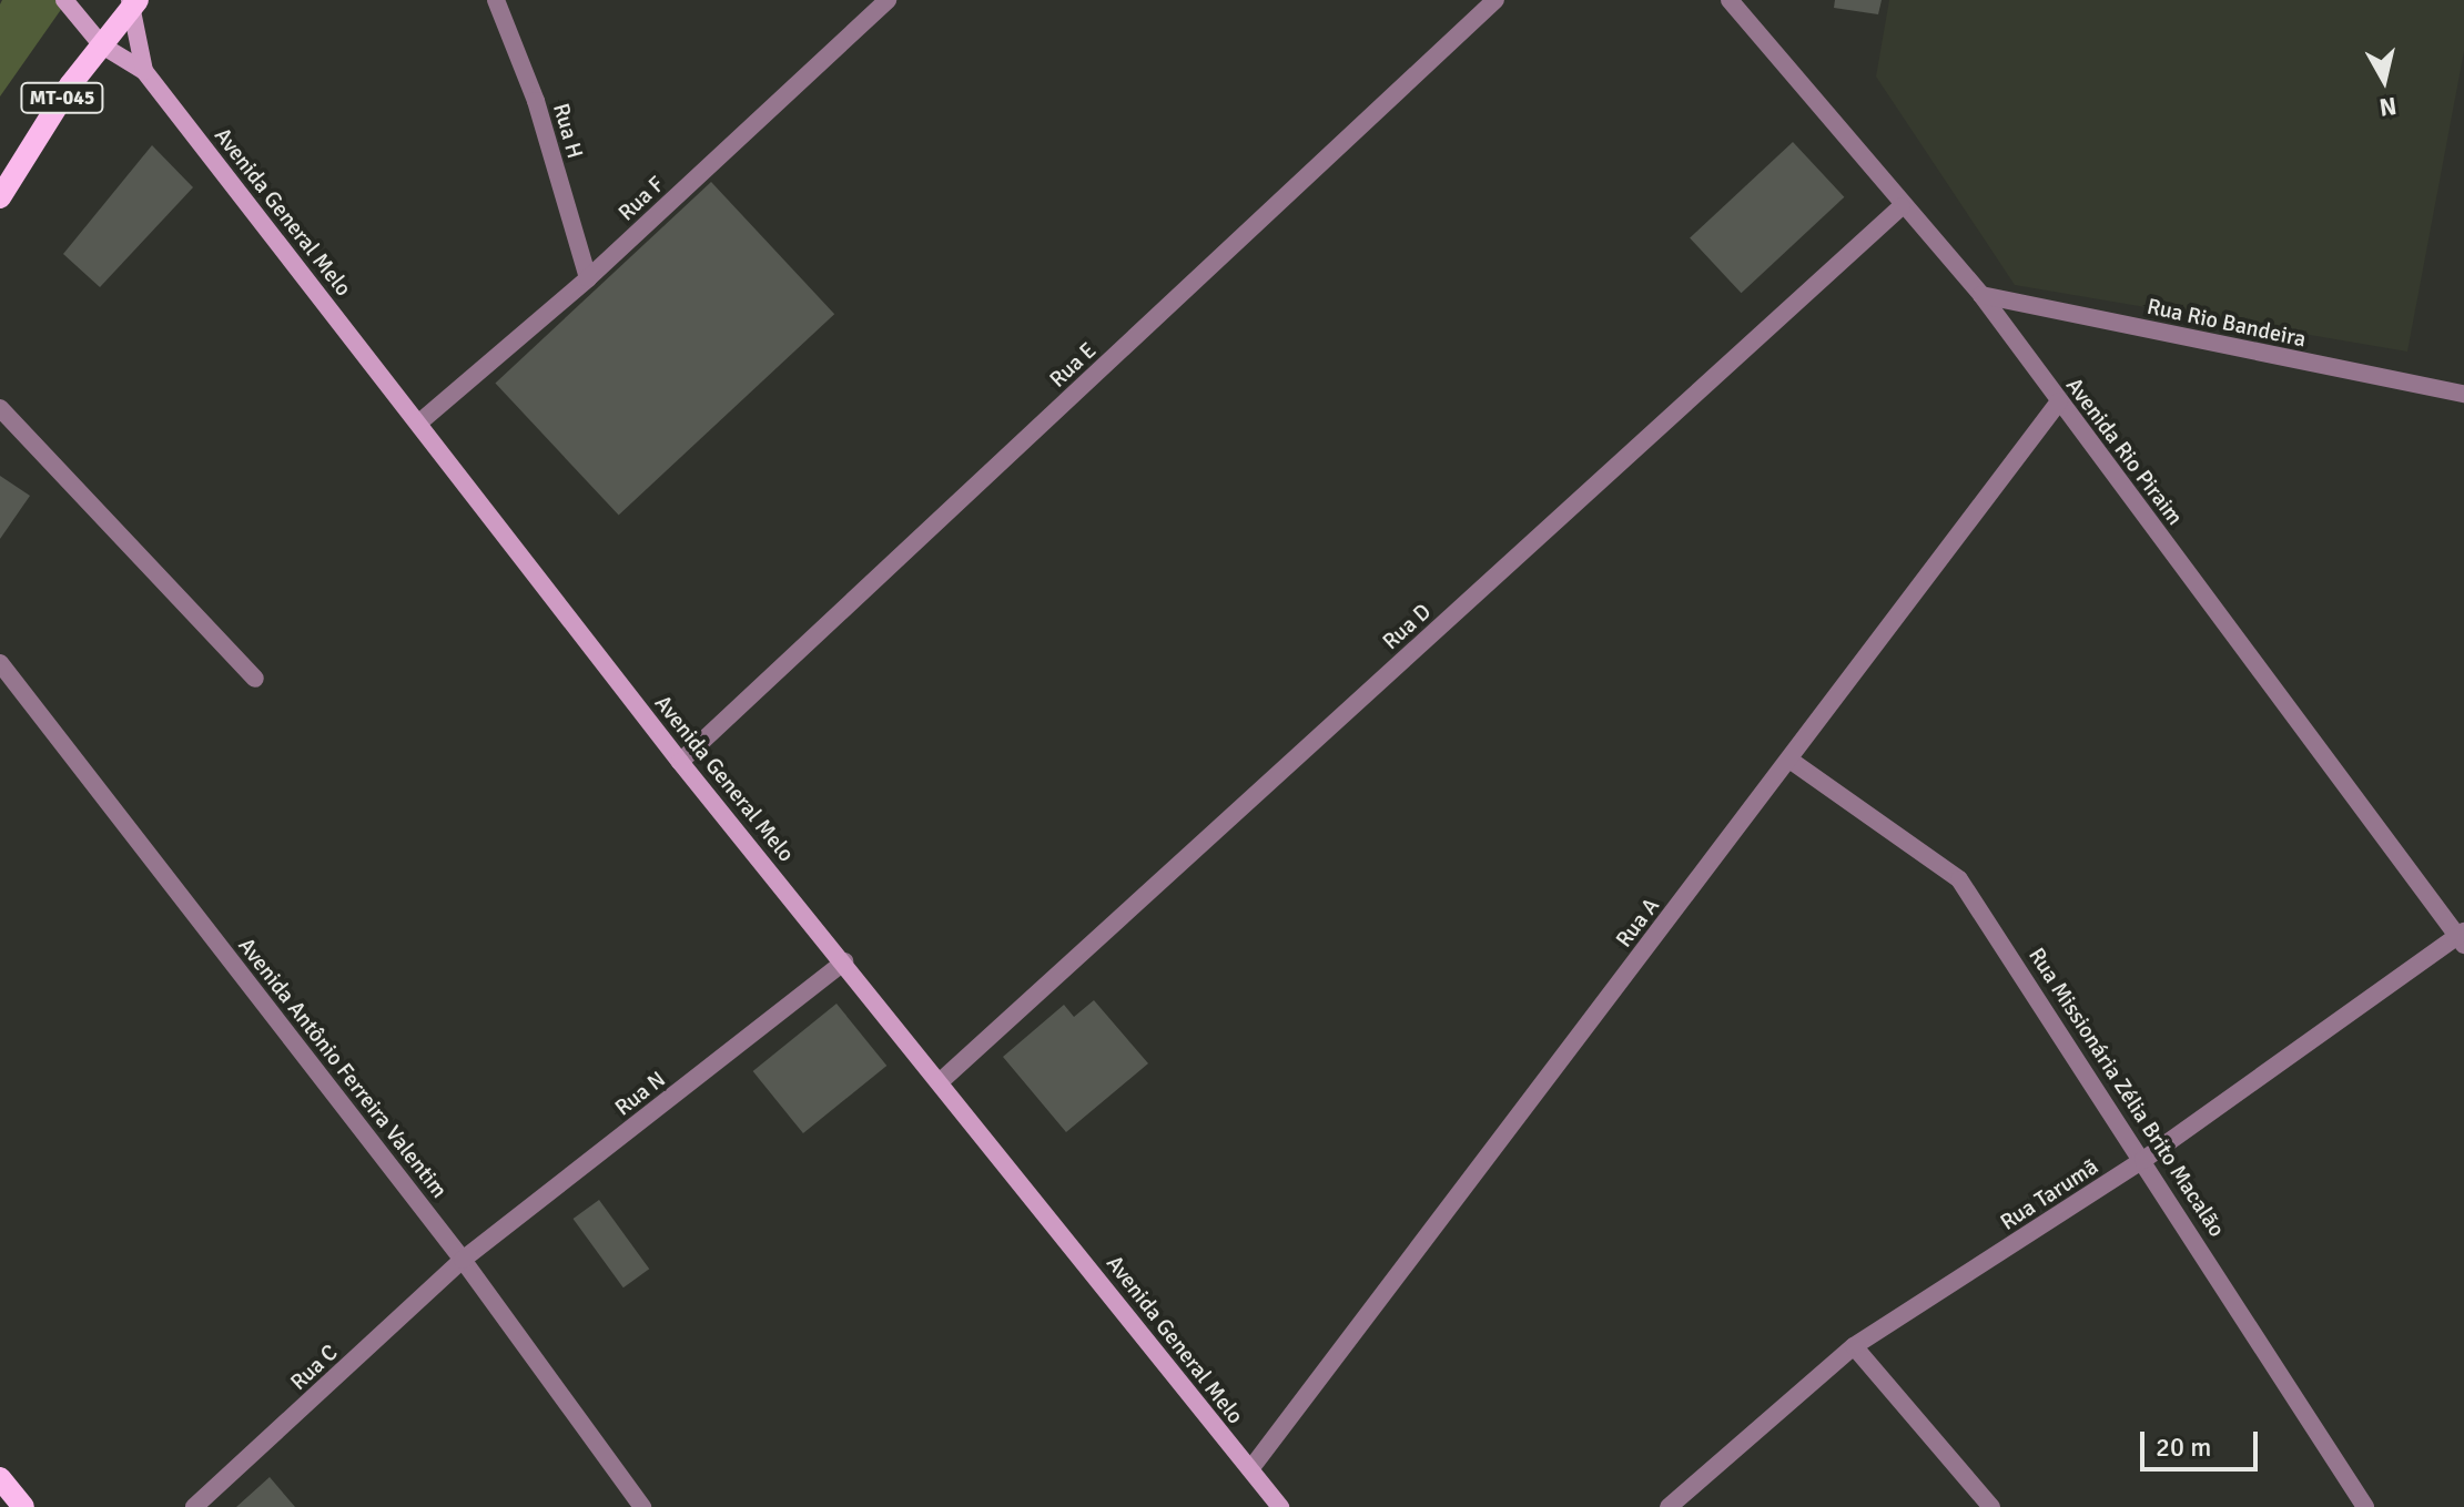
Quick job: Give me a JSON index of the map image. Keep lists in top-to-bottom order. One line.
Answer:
{"streets":{"main road":["MT-045","Avenida General Melo"],"street":["Rua H","Rua F","Rua Rio Bandeira","Rua E","Avenida Rio Piraim","Rua D","Rua A","Avenida Antônio Ferreira Valentim","Rua Missionária Zélia Brito Macalão","Rua N","Rua Tarumã","Rua C"]},"crossings":[["MT-045","Avenida General Melo"],["Rua H","Rua F"],["Rua F","Avenida General Melo"],["Avenida General Melo","Rua E"],["Avenida General Melo","Rua D"],["Avenida General Melo","Rua A"],["Avenida General Melo","Rua N"],["Rua Rio Bandeira","Avenida Rio Piraim"],["Avenida Rio Piraim","Rua D"],["Avenida Rio Piraim","Rua A"],["Avenida Rio Piraim","Rua Tarumã"],["Rua A","Rua Missionária Zélia Brito Macalão"],["Avenida Antônio Ferreira Valentim","Rua N"],["Avenida Antônio Ferreira Valentim","Rua C"],["Rua Missionária Zélia Brito Macalão","Rua Tarumã"],["Rua N","Rua C"]],"scale_bar":"20 m","north":"bottom"}
